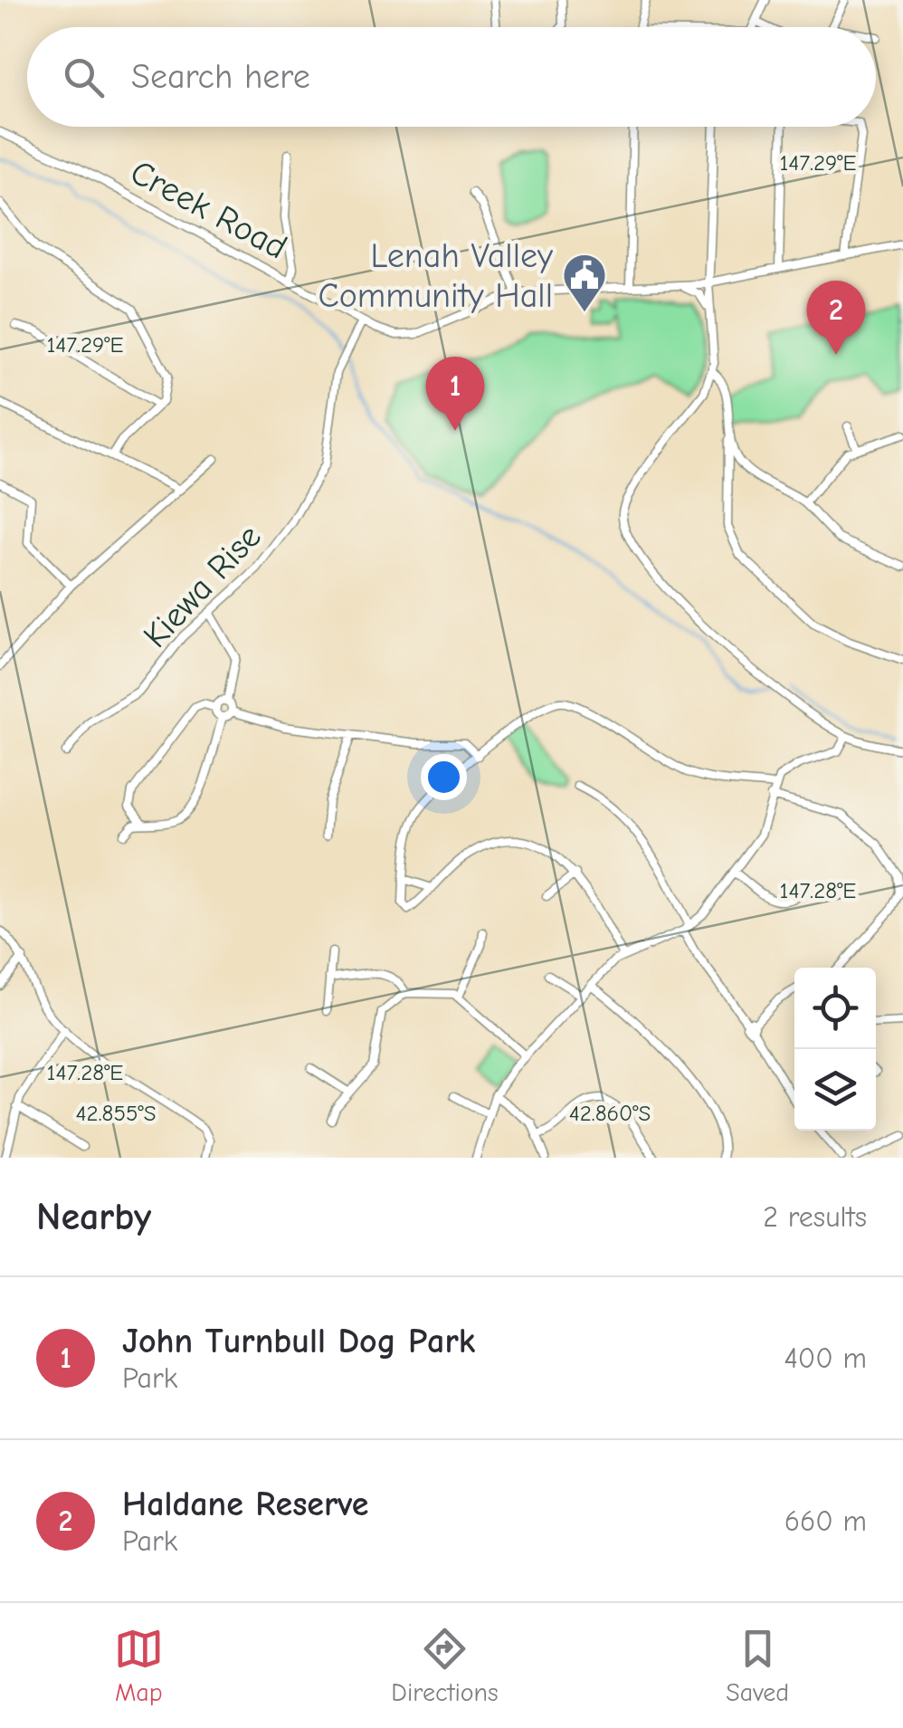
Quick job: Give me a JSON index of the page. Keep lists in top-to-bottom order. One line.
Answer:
{"streets":{"street":["Creek Road","Kiewa Rise"]},"crossings":[["Creek Road","Kiewa Rise"]],"places":{"public building":["Lenah Valley Community Hall"]},"page":{"search":"Search here","pins":["2","1"],"heading":["Nearby","2 results"],"list":[{"mark":"1","name":"John Turnbull Dog Park","note":"Park","value":"400 m"},{"mark":"2","name":"Haldane Reserve","note":"Park","value":"660 m"}],"nav":["Map","Directions","Saved"]},"coordinates":["147.29°E","147.28°E","42.855°S","42.860°S"]}
